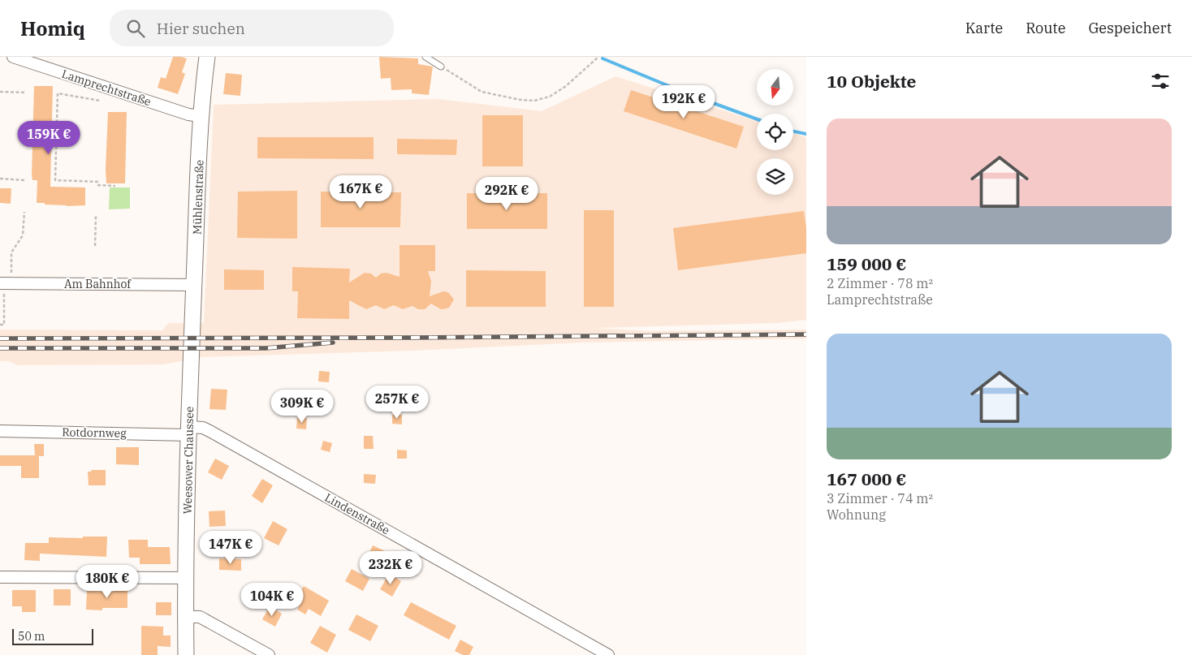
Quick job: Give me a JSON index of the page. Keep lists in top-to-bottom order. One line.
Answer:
{"streets":{"main road":["Mühlenstraße","Weesower Chaussee"],"street":["Lamprechtstraße","Am Bahnhof","Rotdornweg","Lindenstraße"]},"crossings":[["Lamprechtstraße","Mühlenstraße"],["Mühlenstraße","Am Bahnhof"],["Mühlenstraße","Weesower Chaussee"],["Rotdornweg","Weesower Chaussee"],["Rotdornweg","Lindenstraße"],["Weesower Chaussee","Lindenstraße"]],"scale_bar":"50 m","north":"bottom","page":{"header":"Homiq","search":"Hier suchen","nav":["Karte","Route","Gespeichert"],"heading":"10 Objekte","price":["192K €","159K €","167K €","292K €","257K €","309K €","147K €","232K €","180K €","104K €"],"list":[{"name":"159 000 €","note":"2 Zimmer · 78 m² · Lamprechtstraße"},{"name":"167 000 €","note":"3 Zimmer · 74 m² · Wohnung"}],"scale":"50 m"}}
